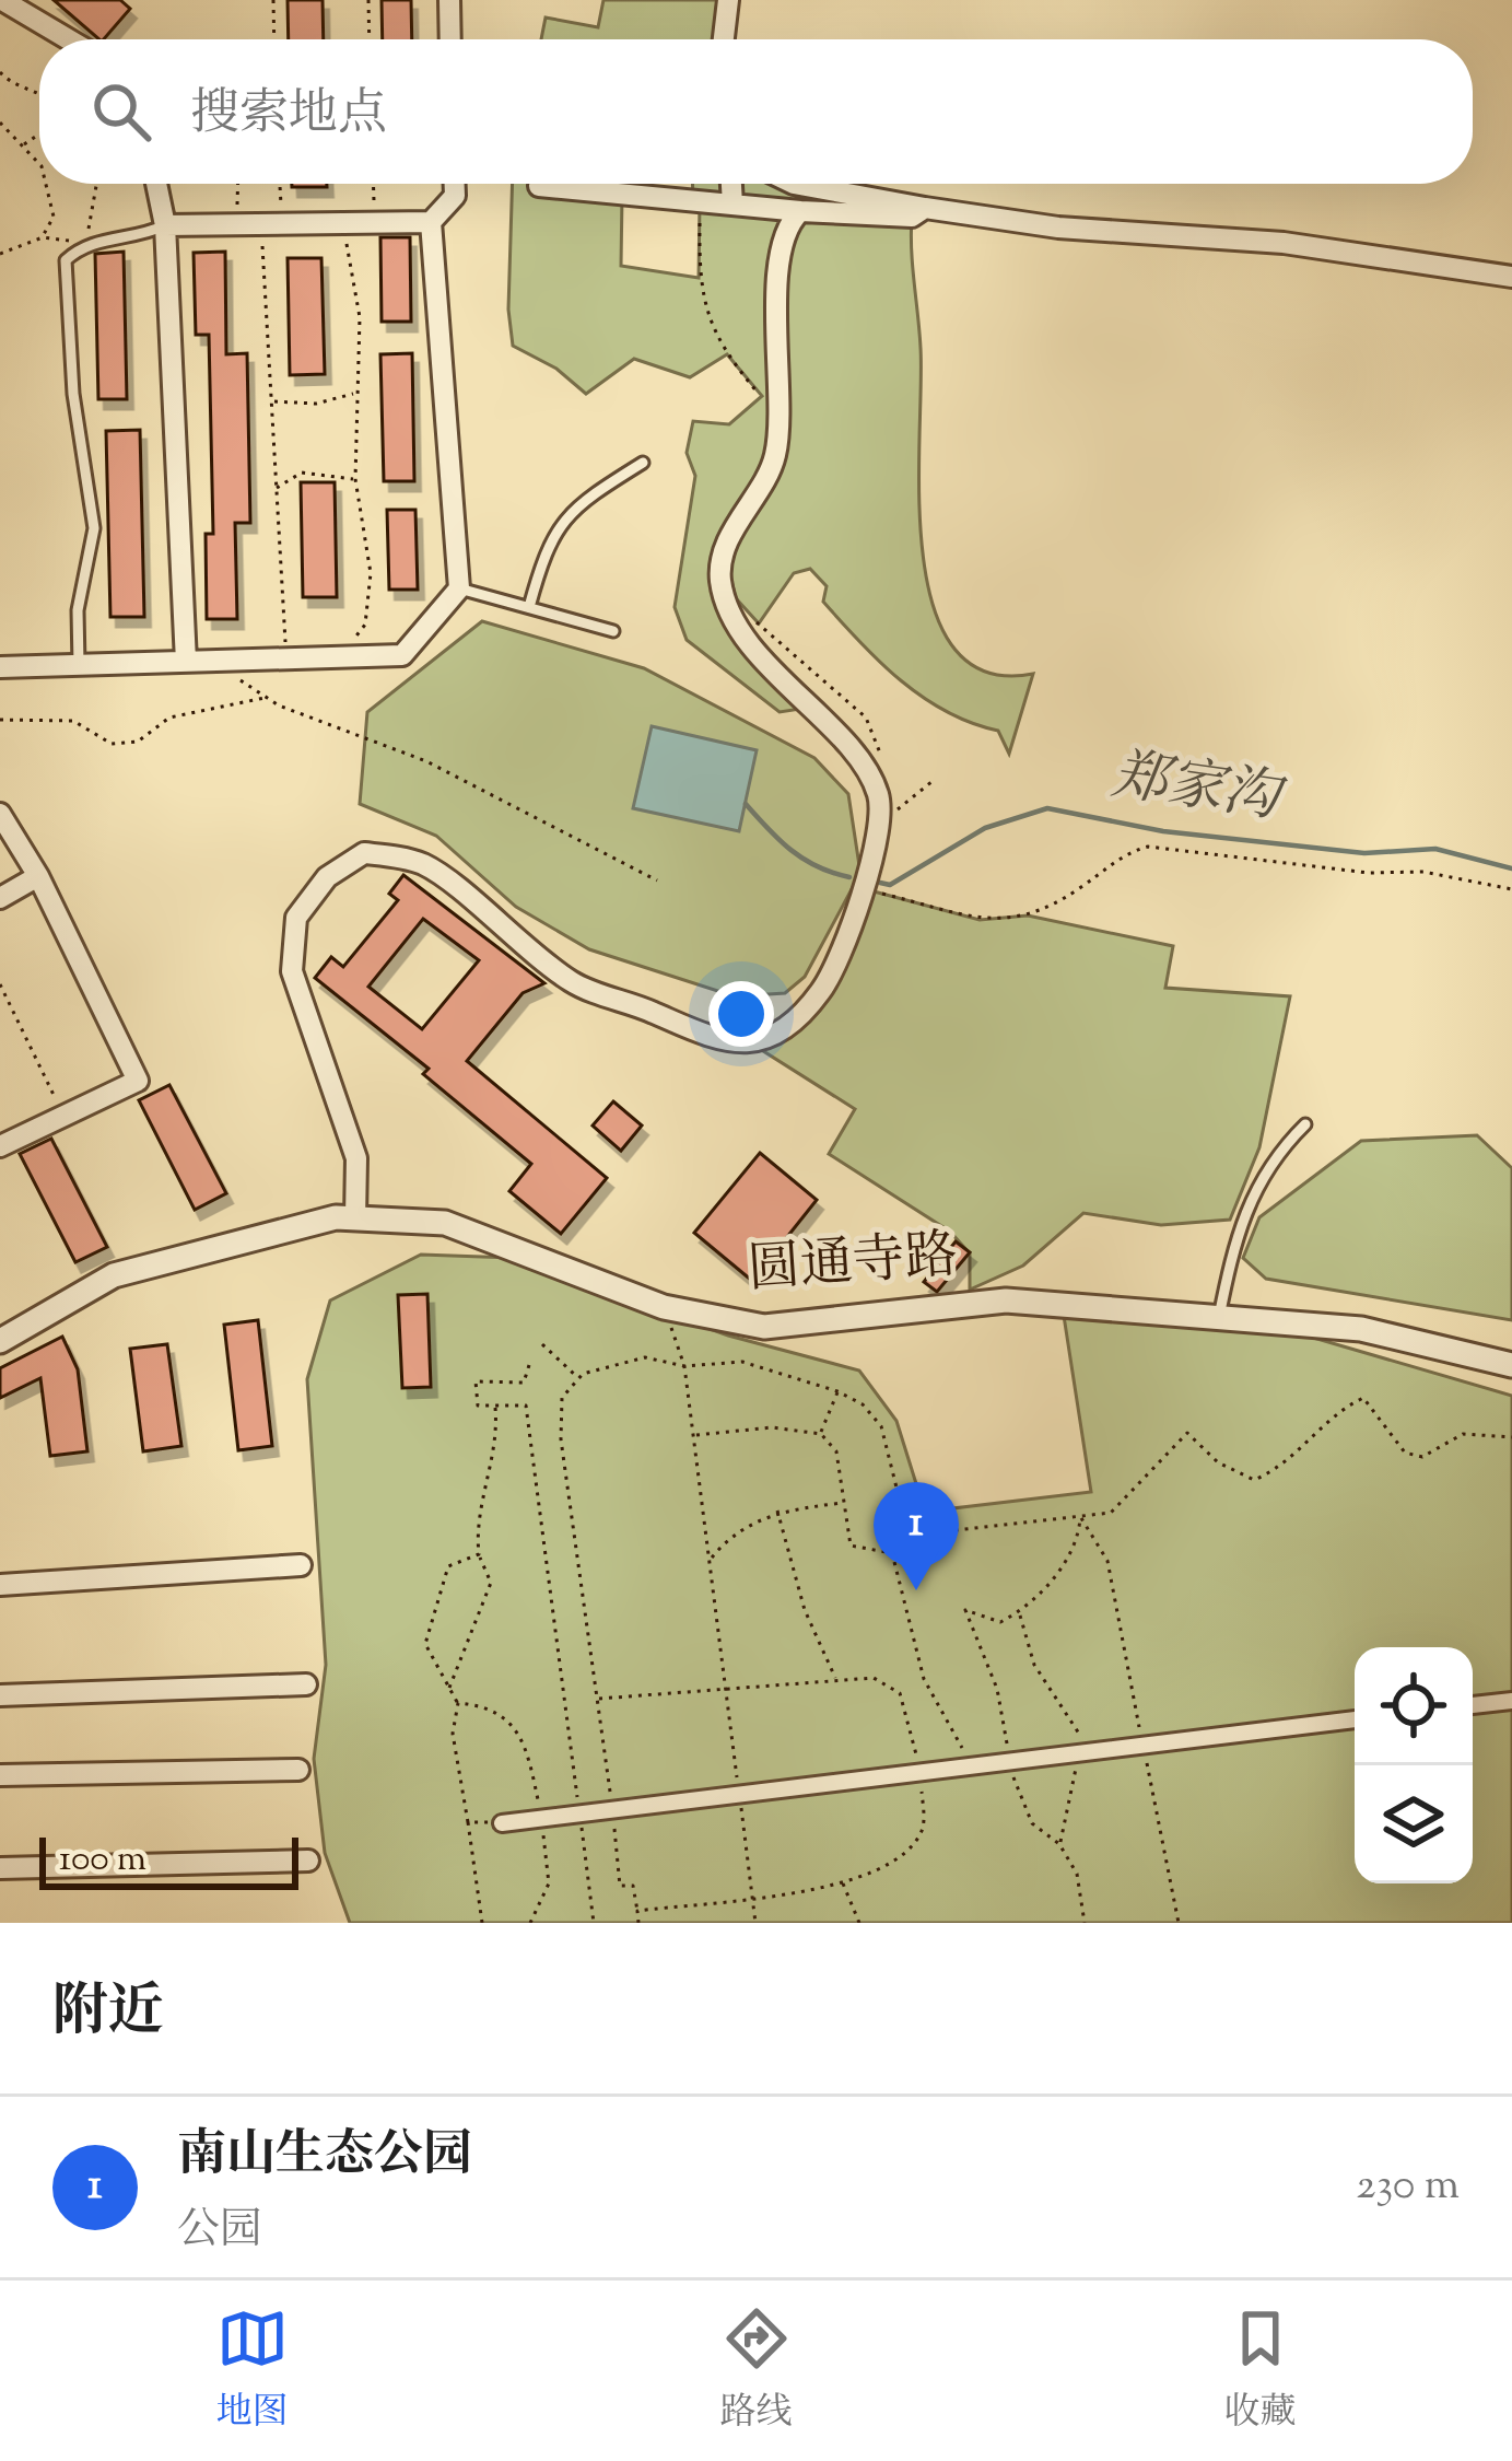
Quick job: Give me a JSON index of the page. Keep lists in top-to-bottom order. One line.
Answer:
{"streets":{"street":["圆通寺路"]},"water":["郑家沟"],"scale_bar":"100 m","page":{"search":"搜索地点","pins":"1","scale":"100 m","heading":"附近","list":[{"mark":"1","name":"南山生态公园","note":"公园","value":"230 m"}],"nav":["地图","路线","收藏"]}}
